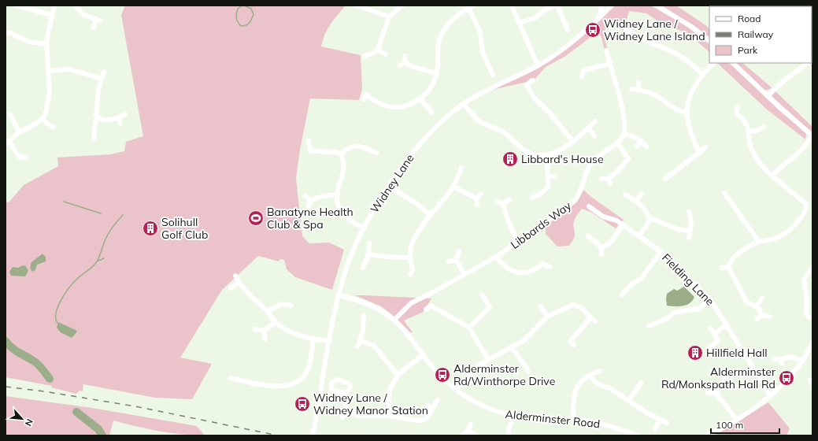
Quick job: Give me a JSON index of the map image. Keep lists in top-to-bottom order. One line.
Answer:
{"streets":{"street":["Widney Lane","Libbards Way","Fielding Lane","Alderminster Road"]},"crossings":[["Widney Lane","Alderminster Road"],["Libbards Way","Alderminster Road"]],"places":{"bus stop":["Widney Lane / Widney Lane Island","Alderminster Rd/Winthorpe Drive","Alderminster Rd/Monkspath Hall Rd","Widney Lane / Widney Manor Station"],"building":["Libbard's House","Solihull Golf Club","Hillfield Hall"],"sports":["Banatyne Health Club & Spa"]},"legend":["Road","Railway","Park"],"scale_bar":"100 m","north":"bottom right"}
